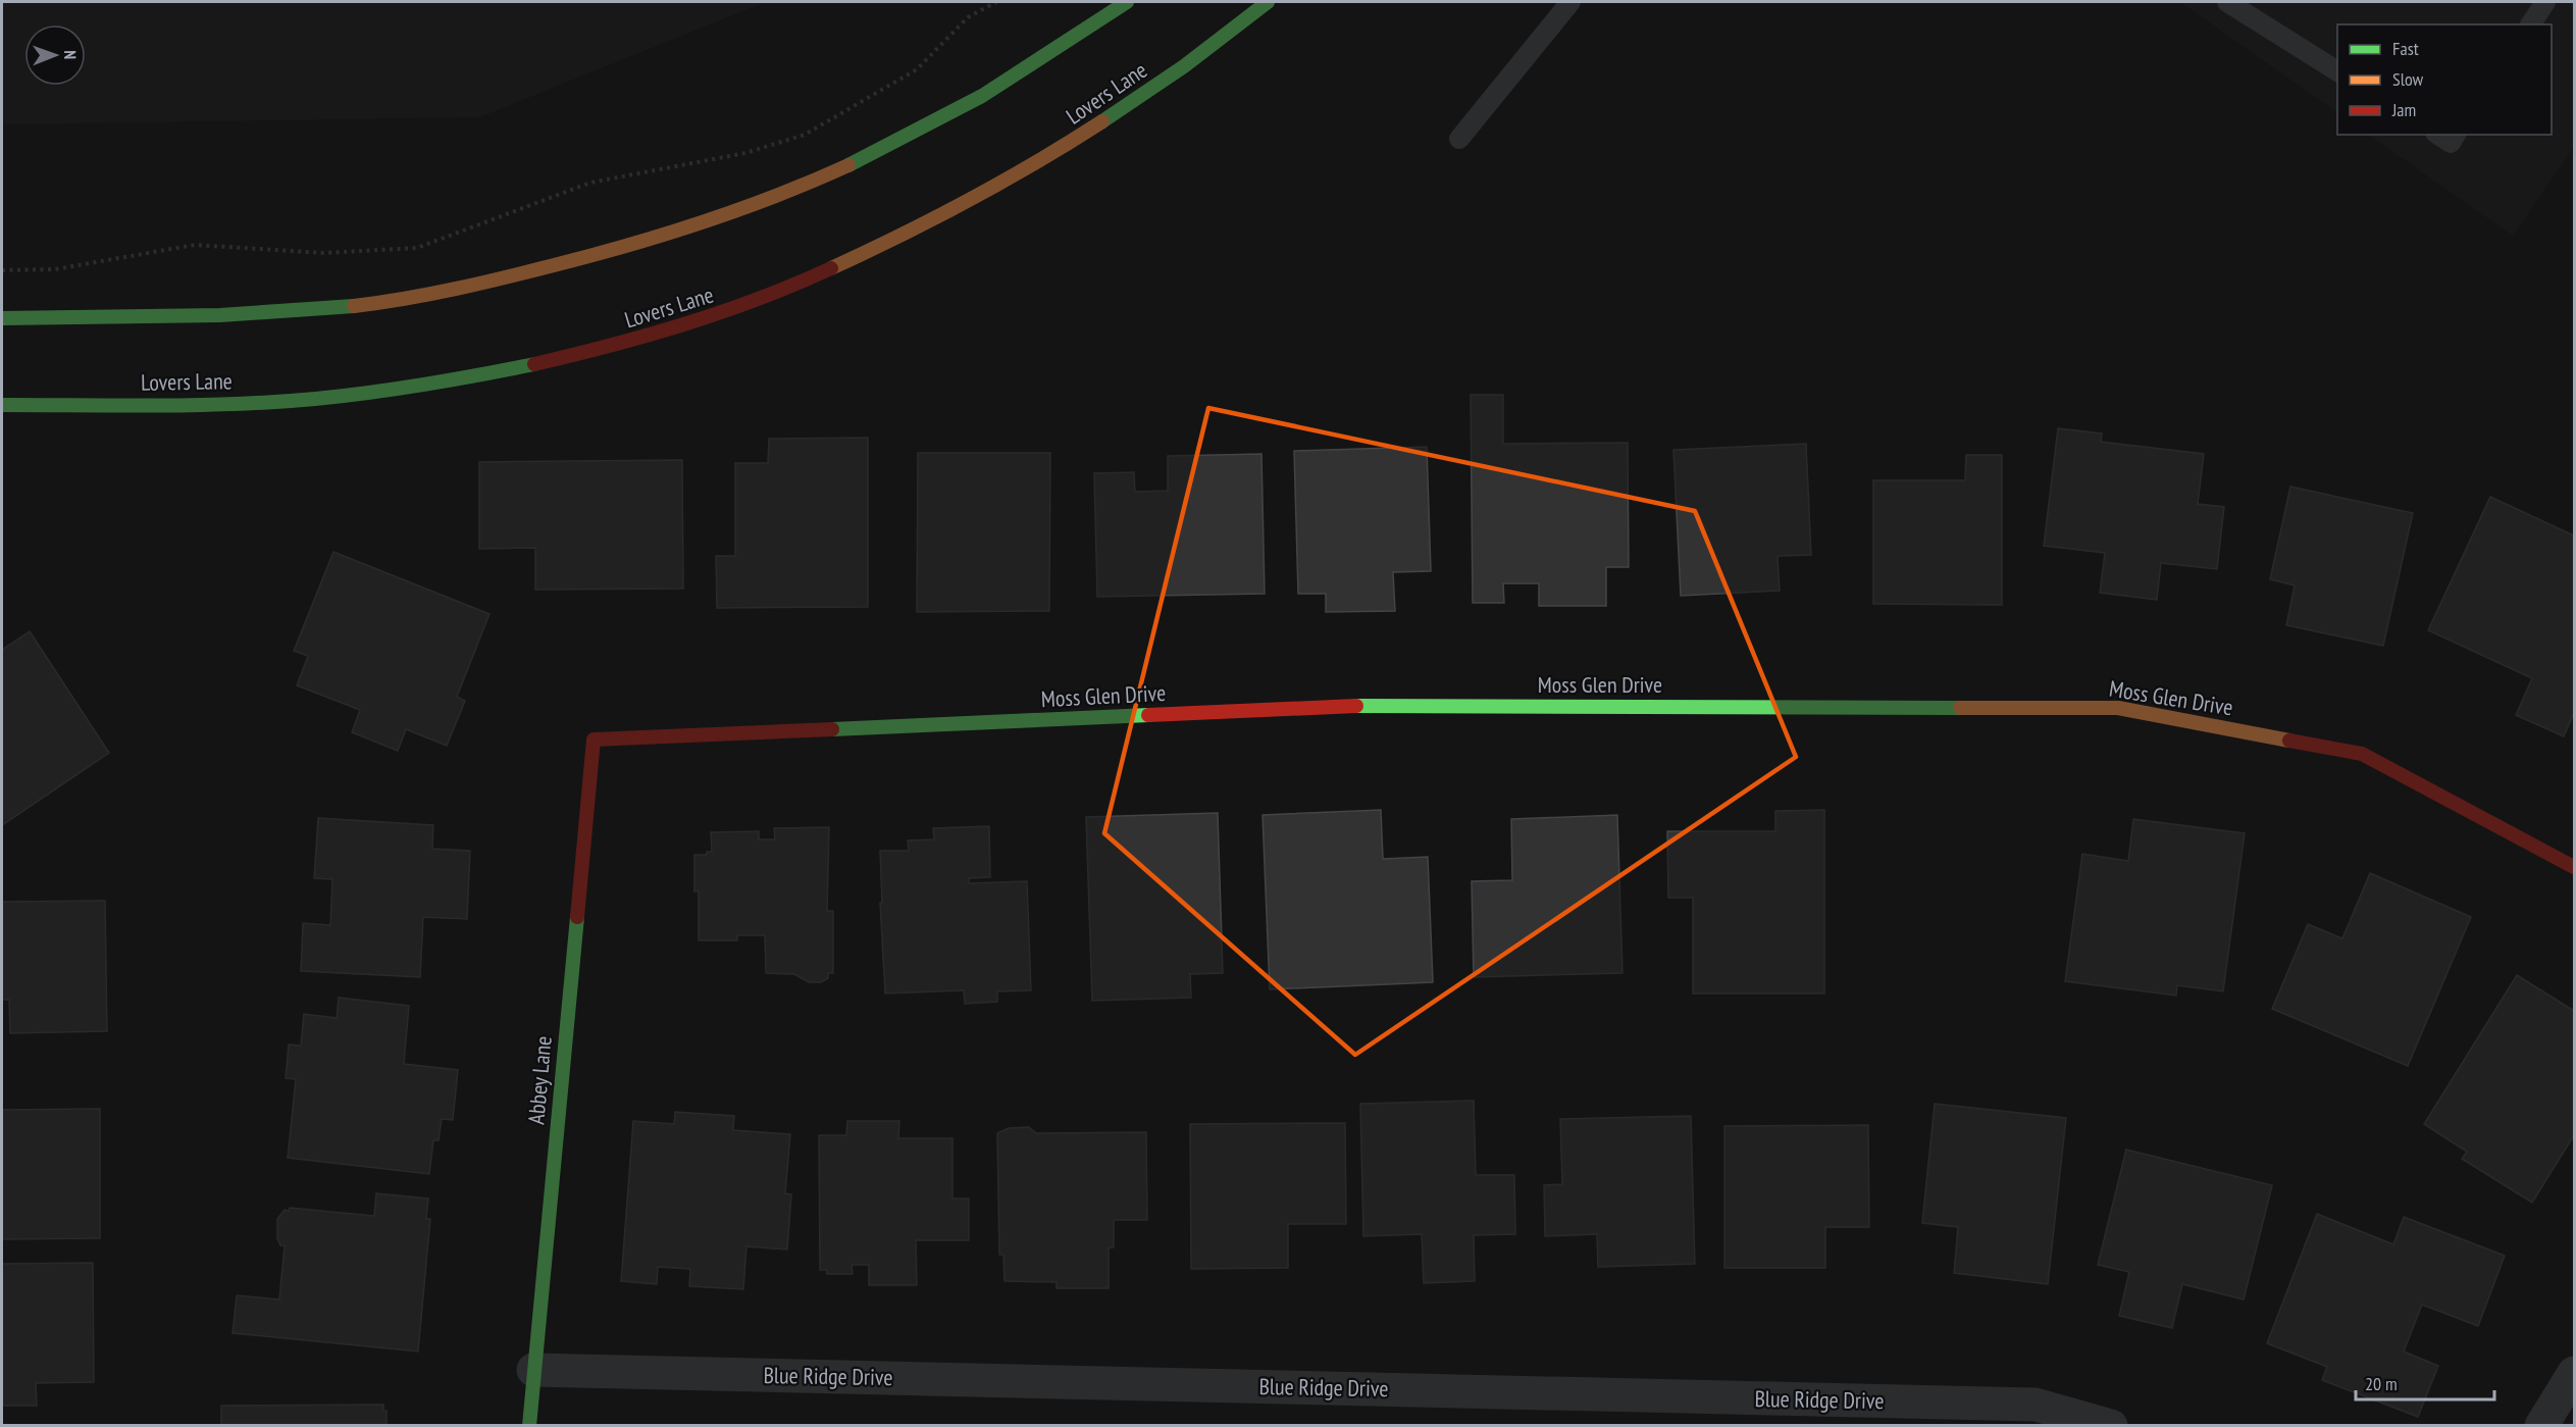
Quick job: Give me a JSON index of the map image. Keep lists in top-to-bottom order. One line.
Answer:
{"streets":{"street":["Lovers Lane","Moss Glen Drive","Abbey Lane","Blue Ridge Drive"]},"crossings":[["Moss Glen Drive","Abbey Lane"],["Abbey Lane","Blue Ridge Drive"]],"legend":["Fast","Slow","Jam"],"scale_bar":"20 m","north":"right"}
